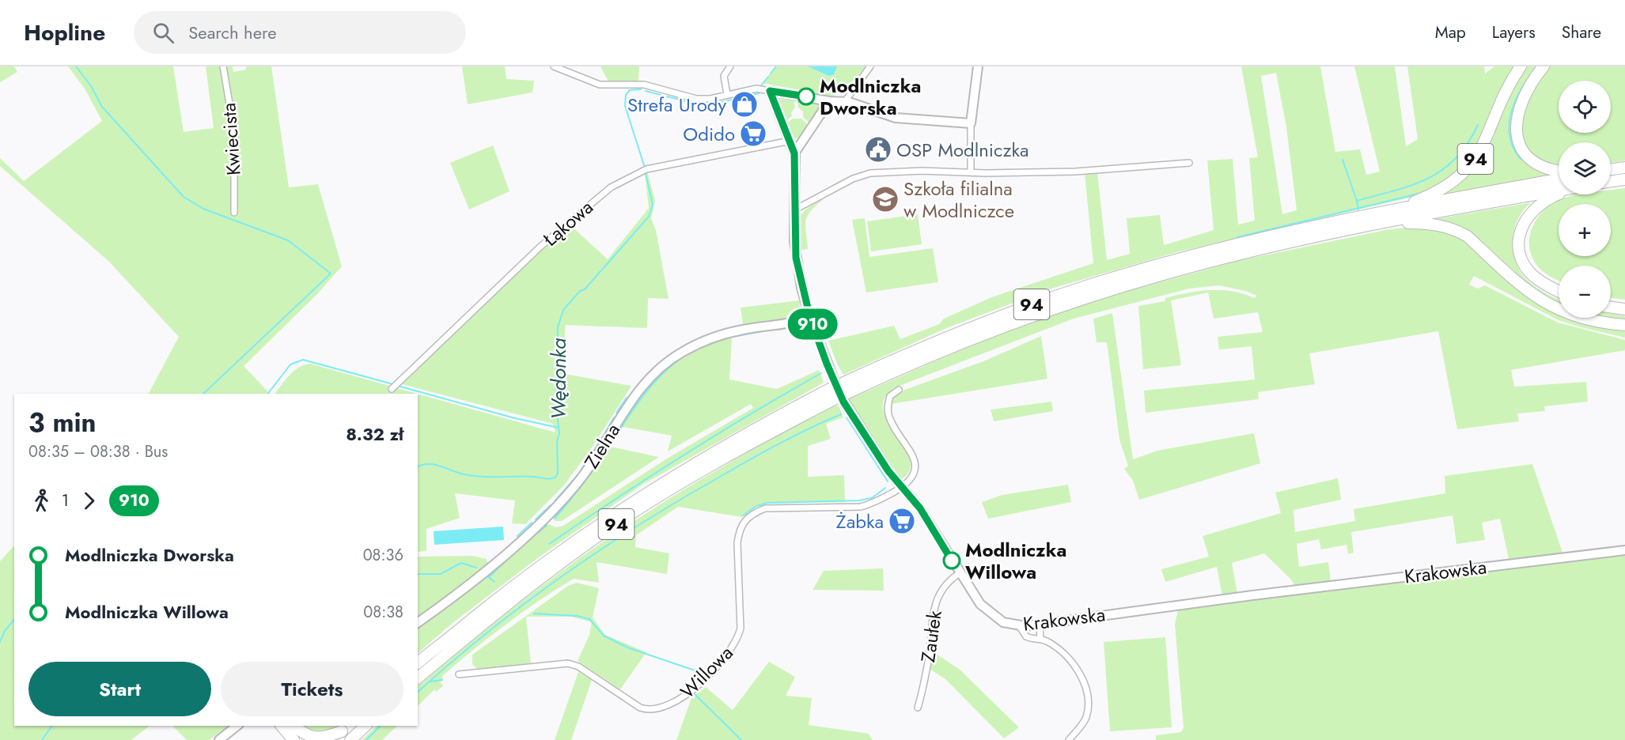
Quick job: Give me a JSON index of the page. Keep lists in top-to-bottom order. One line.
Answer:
{"streets":{"highway":["94"],"street":["Kwiecista","Łąkowa","Zielna","Krakowska","Zaułek","Willowa"]},"crossings":[["Łąkowa","Krakowska"],["Zielna","Krakowska"],["Krakowska","Zaułek"],["Krakowska","Willowa"]],"water":["Wędonka"],"places":{"other":["Modlniczka Dworska","Modlniczka Willowa"],"shop":["Strefa Urody"],"supermarket":["Odido","Żabka"],"public building":["OSP Modlniczka"],"school or university":["Szkoła filialna w Modlniczce"]},"lines":["bus line 910"],"page":{"header":"Hopline","search":"Search here","nav":["Map","Layers","Share"],"on_map":"910","map_buttons":["+","−"],"heading":["3 min","08:35 – 08:38 · Bus","8.32 zł"],"legs":["1","910"],"list":[{"name":"Modlniczka Dworska","value":"08:36"},{"name":"Modlniczka Willowa","value":"08:38"}],"buttons":["Start","Tickets"]}}
